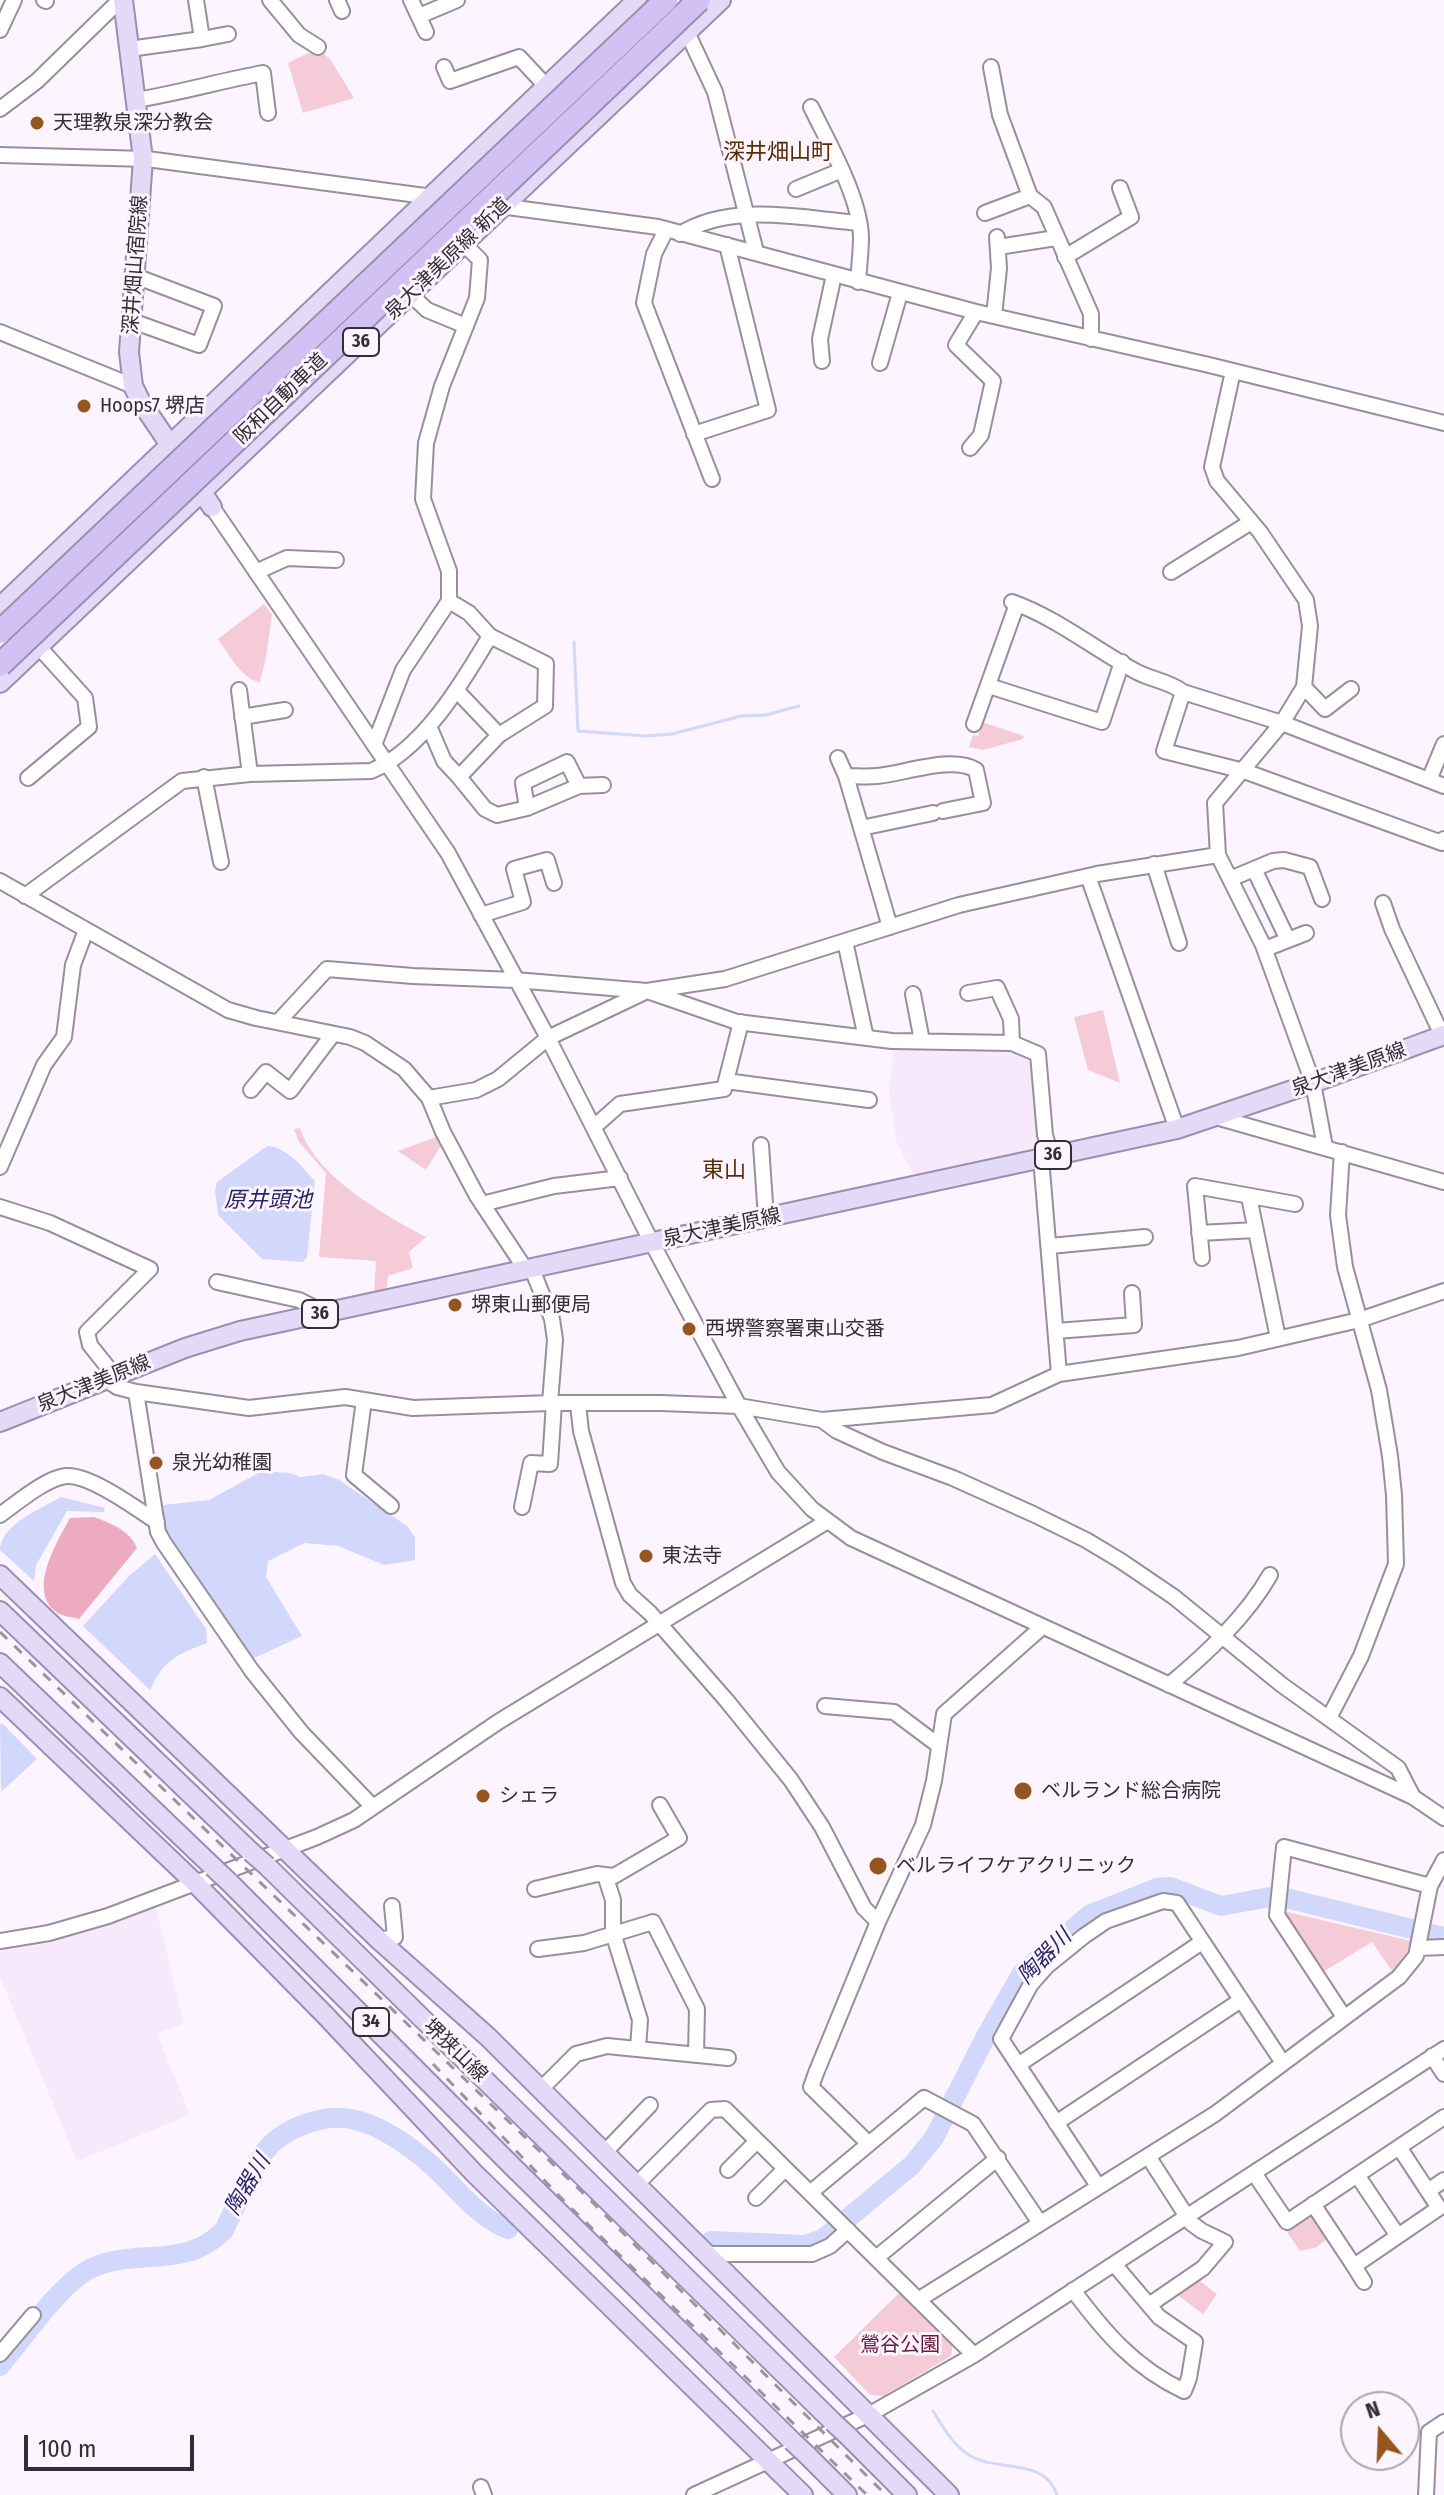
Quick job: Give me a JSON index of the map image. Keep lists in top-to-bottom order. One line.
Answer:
{"streets":{"highway":["阪和自動車道"],"main road":["泉大津美原線 新道","深井畑山宿院線","36","泉大津美原線","34","堺狭山線"]},"crossings":[["泉大津美原線 新道","深井畑山宿院線"]],"districts":["深井畑山町","東山"],"water":["原井頭池","陶器川"],"parks":["鶯谷公園"],"places":["天理教泉深分教会","Hoops7 堺店","堺東山郵便局","西堺警察署東山交番","泉光幼稚園","東法寺","ベルランド総合病院","シェラ","ベルライフケアクリニック"],"scale_bar":"100 m","north":"top"}
